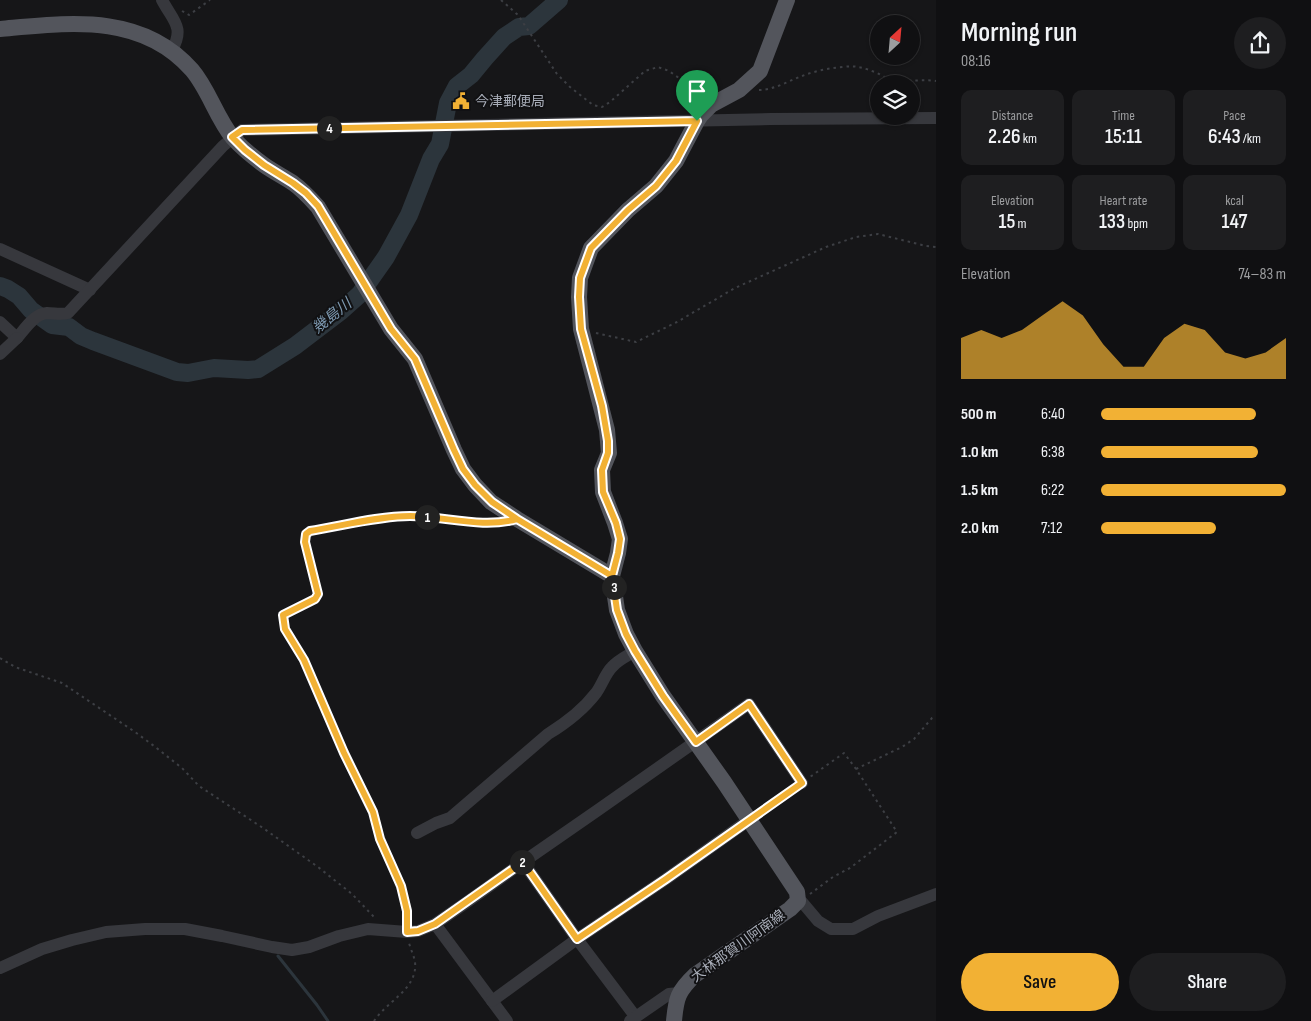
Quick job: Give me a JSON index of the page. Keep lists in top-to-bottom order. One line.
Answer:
{"streets":{"main road":["大林那賀川阿南線"]},"water":["幾島川"],"places":{"public building":["今津郵便局"]},"north":"top right","page":{"heading":["Morning run","08:16"],"stats":[["Distance","2.26 km"],["Time","15:11"],["Pace","6:43 /km"],["Elevation","15 m"],["Heart rate","133 bpm"],["kcal","147"]],"pins":["4","1","3","2"],"chart":["Elevation","74–83 m"],"list":[{"name":"500 m","note":"6:40"},{"name":"1.0 km","note":"6:38"},{"name":"1.5 km","note":"6:22"},{"name":"2.0 km","note":"7:12"}],"buttons":["Save","Share"]}}
